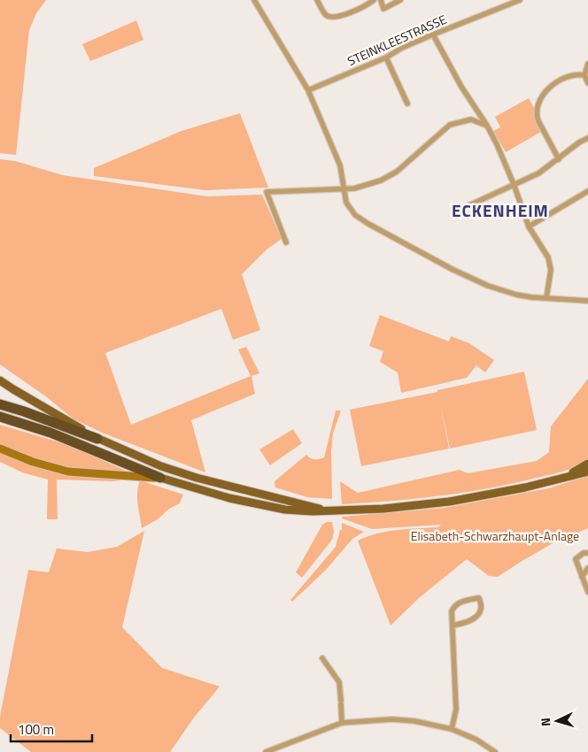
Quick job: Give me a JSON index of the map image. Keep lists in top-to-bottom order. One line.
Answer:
{"streets":{"street":["STEINKLEESTRASSE"]},"districts":["ECKENHEIM"],"parks":["Elisabeth-Schwarzhaupt-Anlage"],"scale_bar":"100 m","north":"left"}
